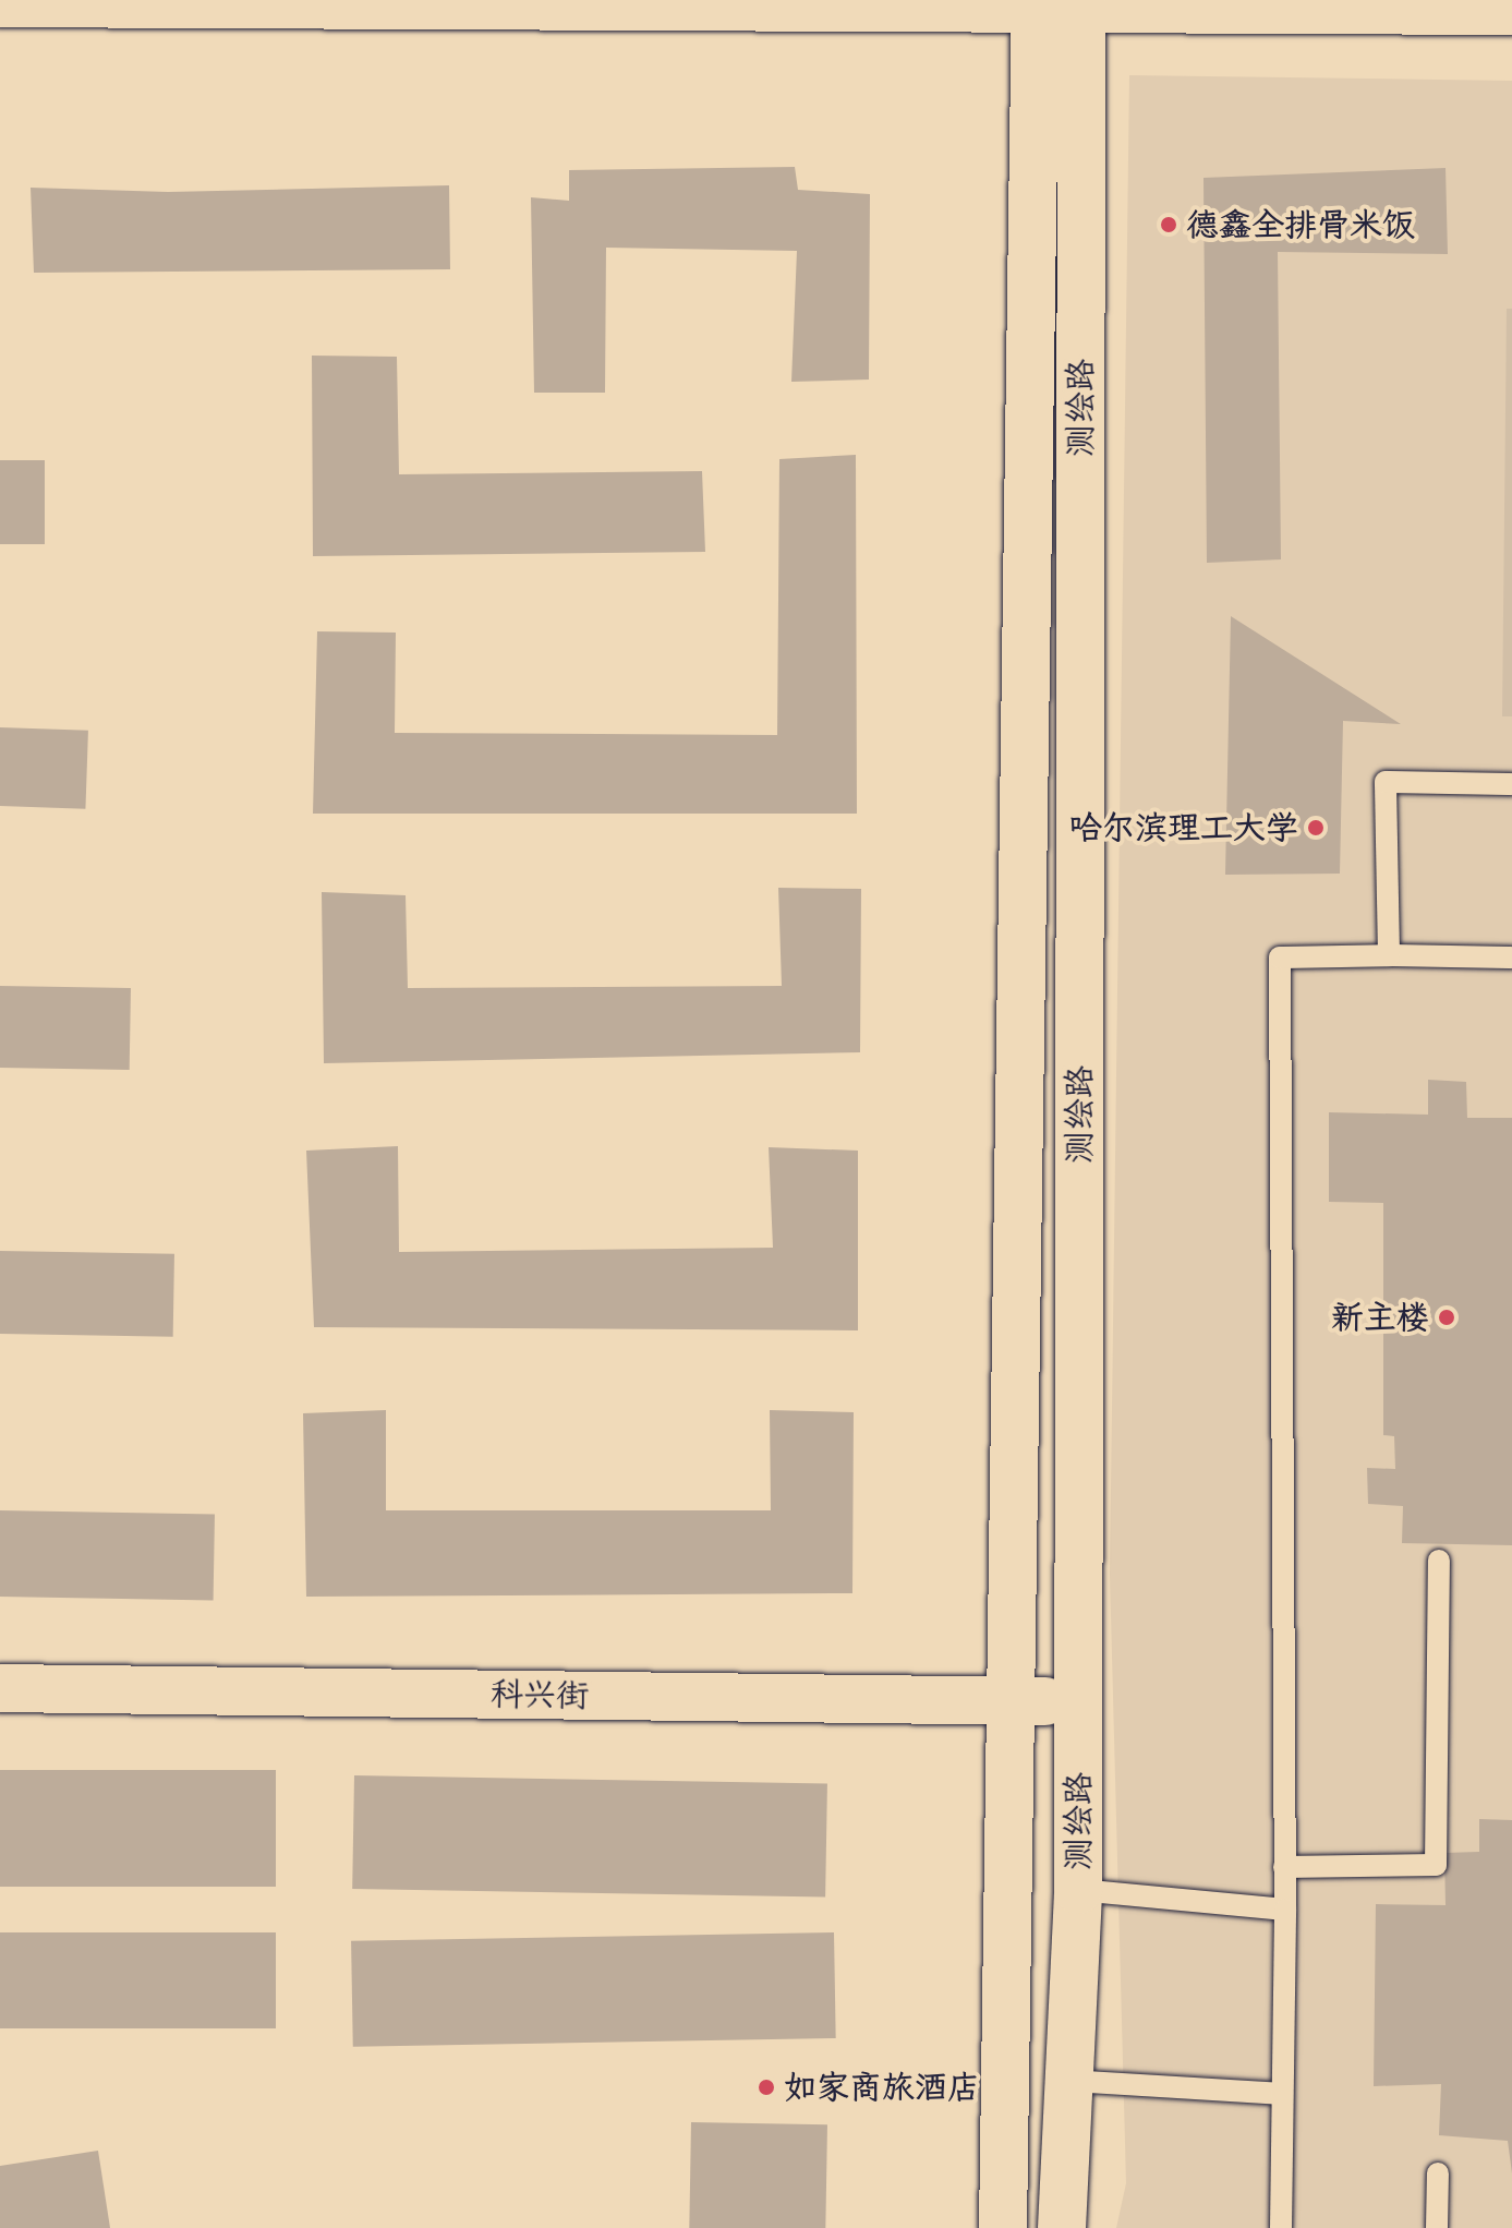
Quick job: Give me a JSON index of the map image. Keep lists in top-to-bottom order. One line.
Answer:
{"streets":{"main road":["测绘路","科兴街"]},"crossings":[["测绘路","科兴街"]],"places":["德鑫全排骨米饭","哈尔滨理工大学","新主楼","如家商旅酒店"]}
